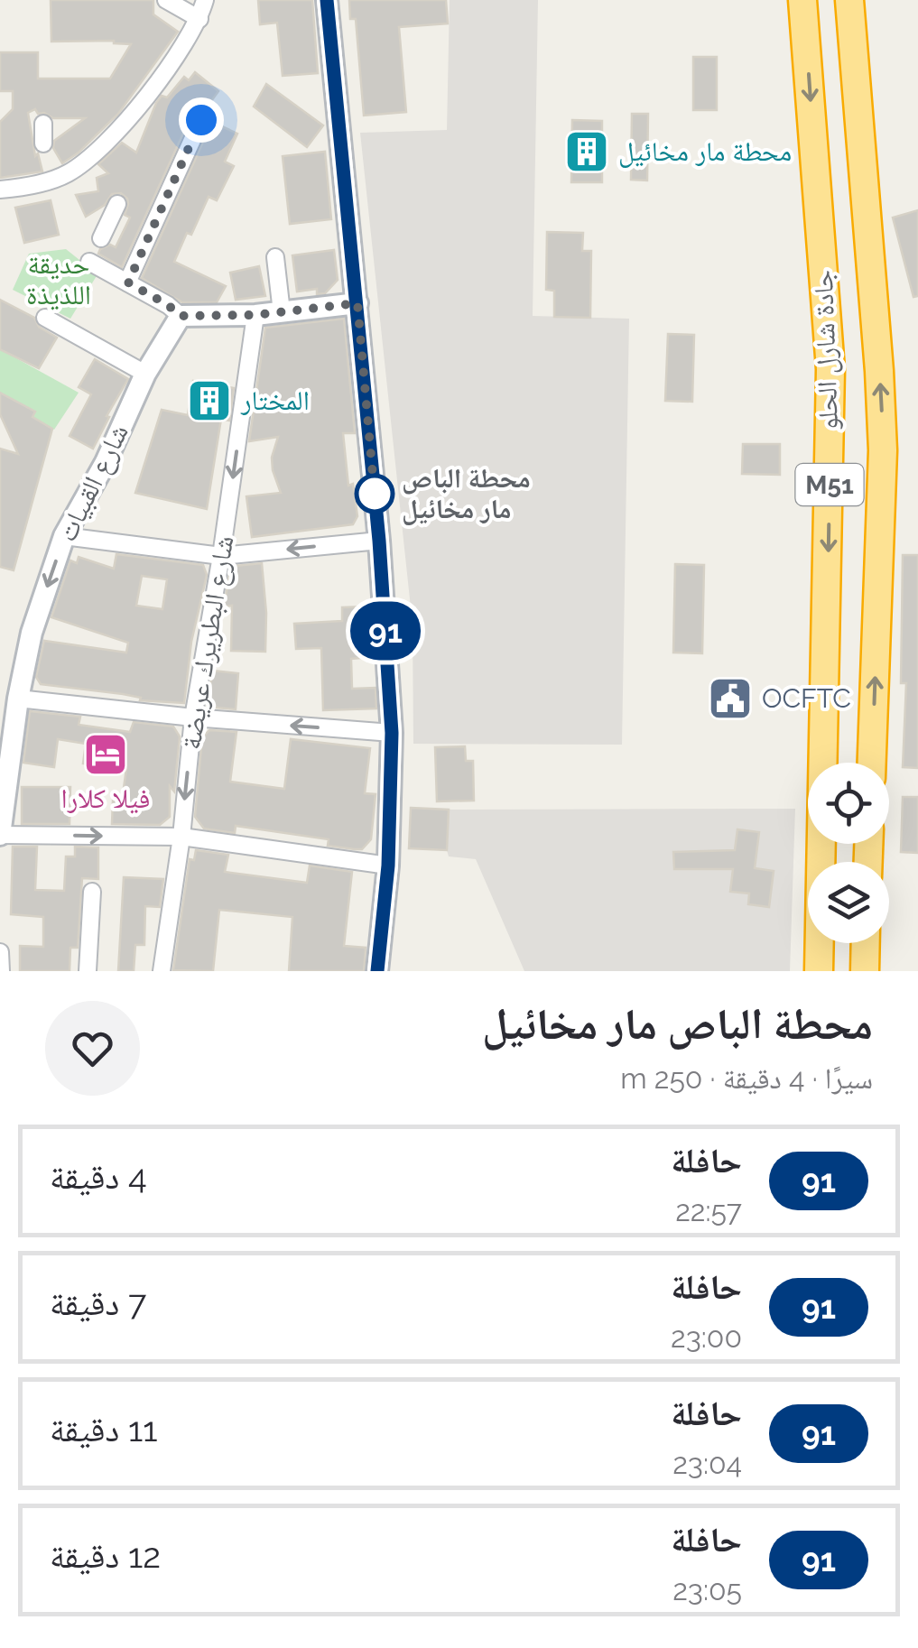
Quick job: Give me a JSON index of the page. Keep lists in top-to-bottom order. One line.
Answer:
{"streets":{"highway":["جادة شارل الحلو","M51"],"street":["شارع القبيات","شارع البطريرك عريضة"]},"parks":["حديقة اللذيذة"],"places":{"building":["محطة مار مخائيل","المختار"],"other":["محطة الباص مار مخائيل"],"public building":["OCFTC"],"hotel":["فيلا كلارا"]},"lines":["bus line 91"],"page":{"on_map":"91","heading":["محطة الباص مار مخائيل","سيرًا · 4 دقيقة · 250 m"],"list":[{"mark":"91","name":"حافلة","note":"22:57","value":"4 دقيقة"},{"mark":"91","name":"حافلة","note":"23:00","value":"7 دقيقة"},{"mark":"91","name":"حافلة","note":"23:04","value":"11 دقيقة"},{"mark":"91","name":"حافلة","note":"23:05","value":"12 دقيقة"}]}}
